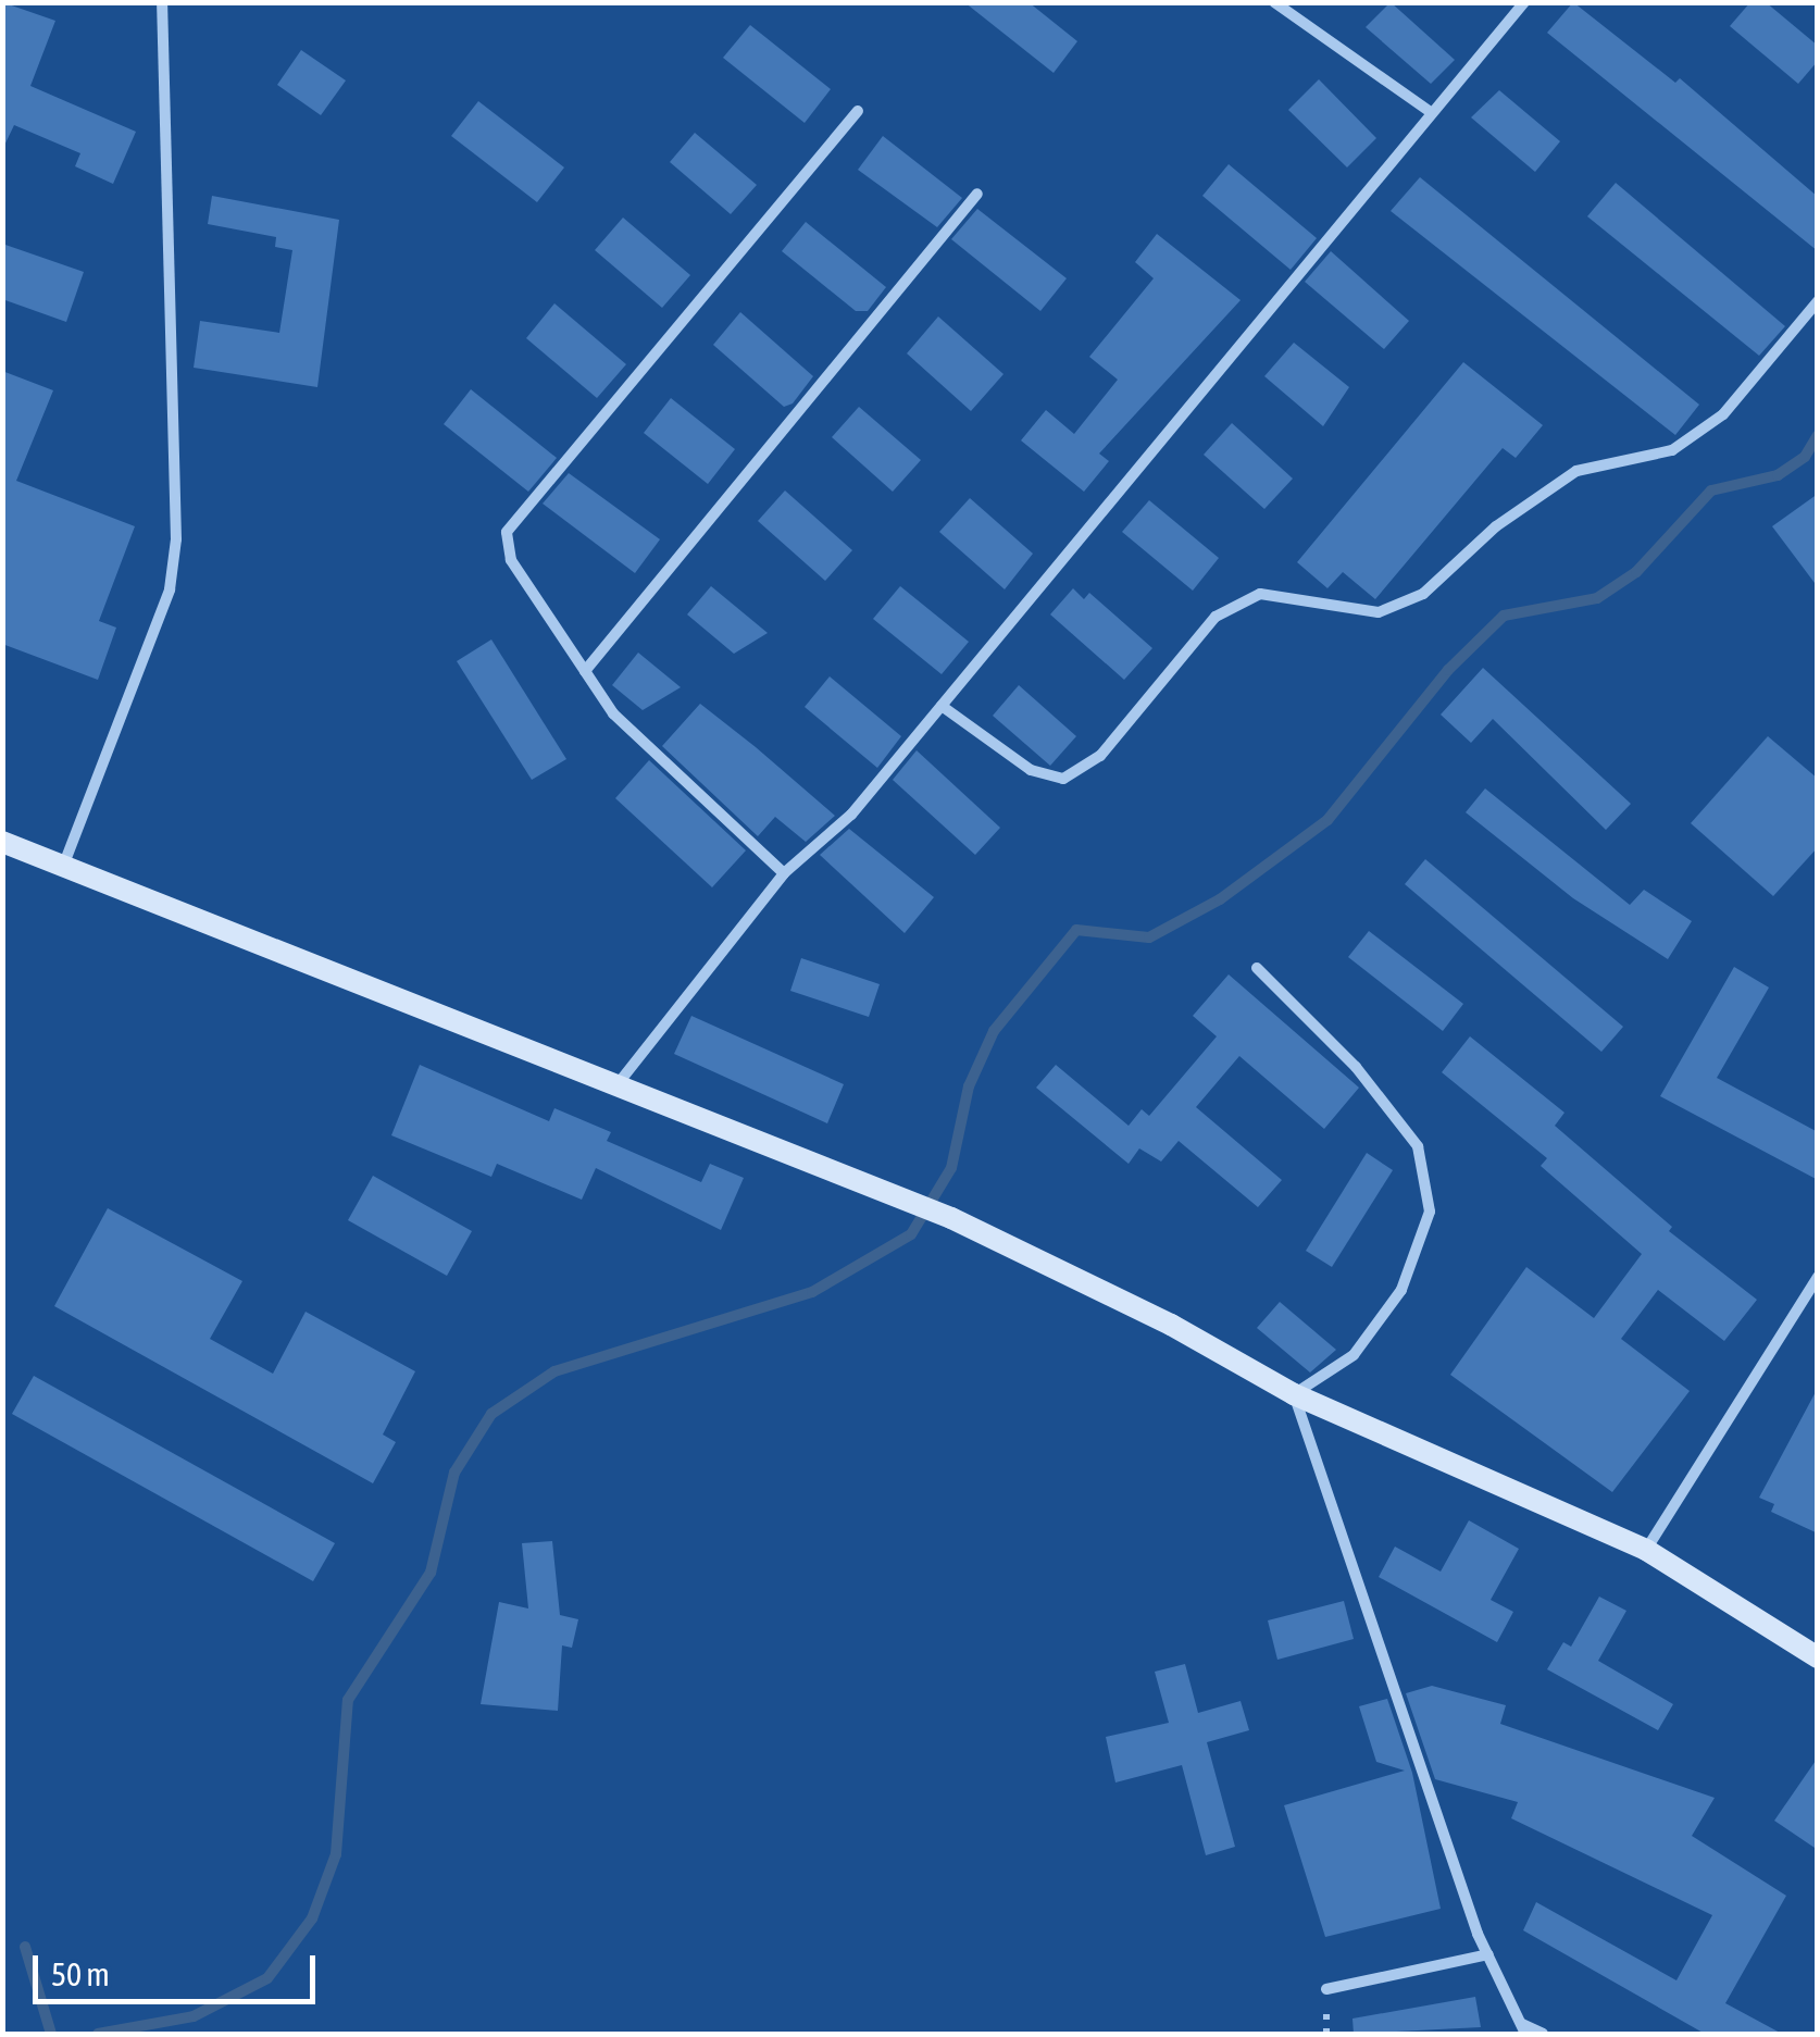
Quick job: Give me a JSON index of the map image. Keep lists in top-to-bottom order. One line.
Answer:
{"scale_bar":"50 m"}
